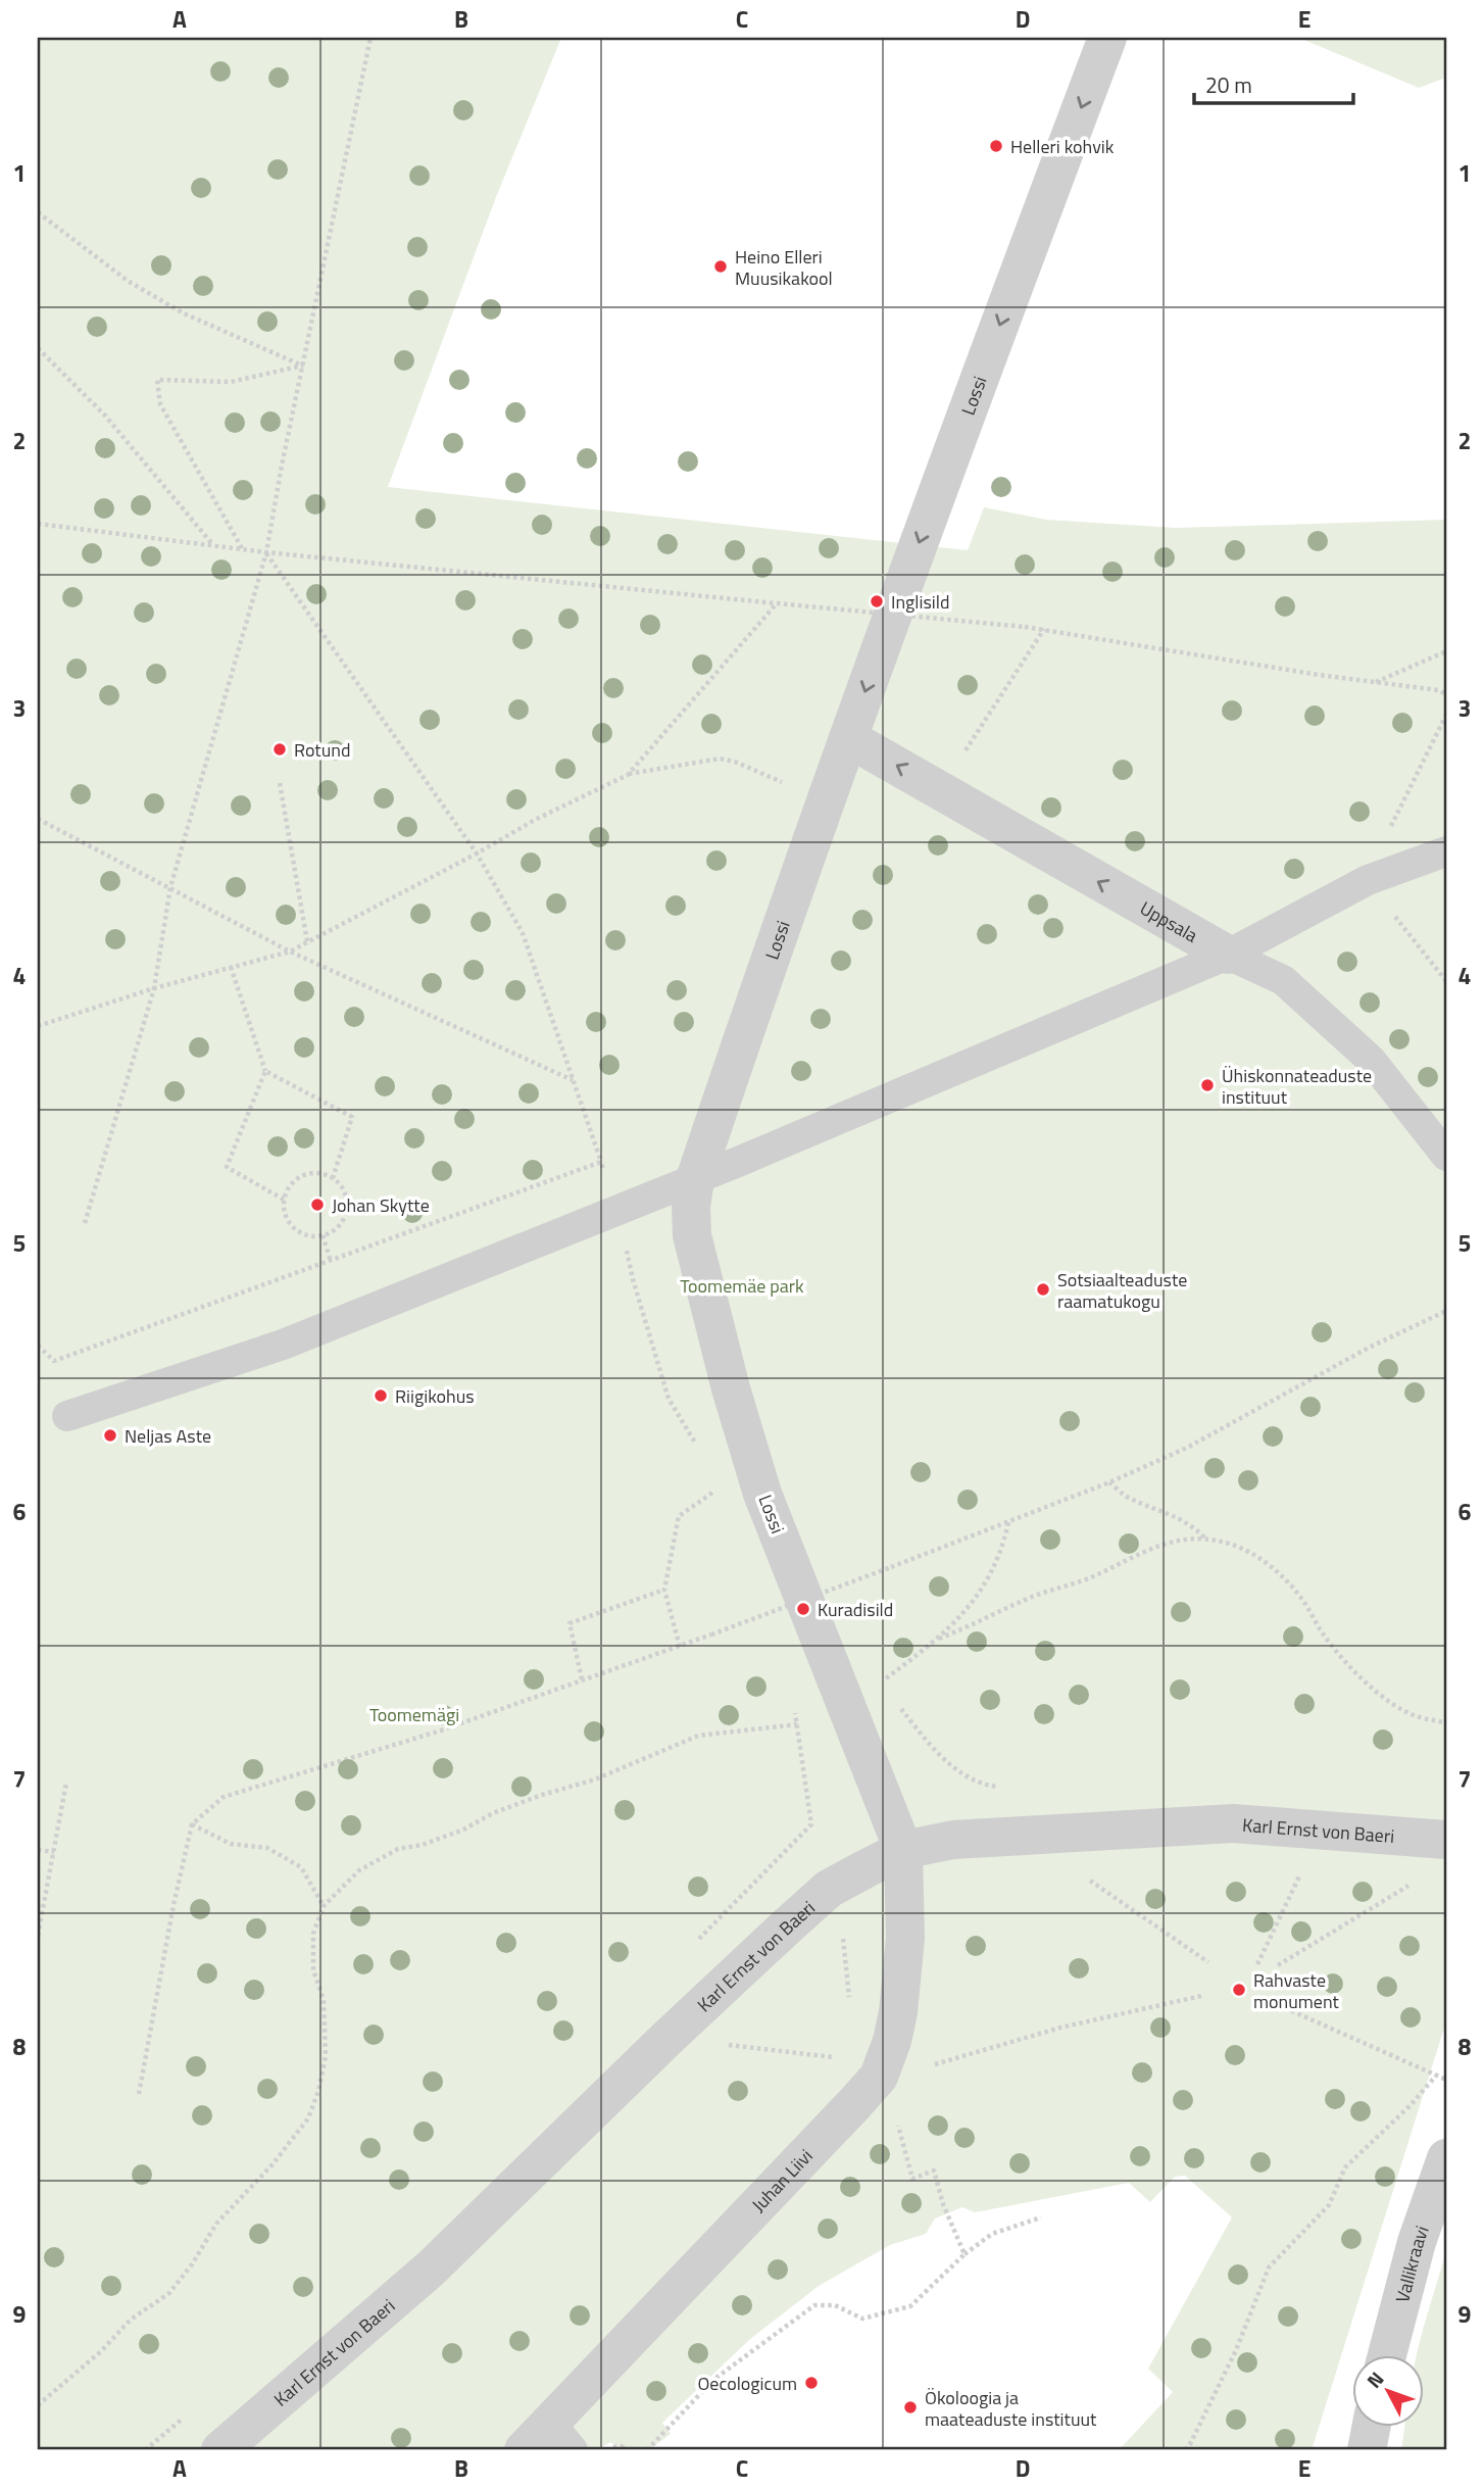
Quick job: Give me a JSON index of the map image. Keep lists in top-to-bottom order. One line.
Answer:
{"streets":{"street":["Lossi","Uppsala","Karl Ernst von Baeri","Juhan Liivi","Vallikraavi"]},"crossings":[["Lossi","Uppsala"],["Lossi","Karl Ernst von Baeri"],["Lossi","Juhan Liivi"],["Karl Ernst von Baeri","Juhan Liivi"]],"one_way":["Lossi","Uppsala"],"parks":["Toomemäe park","Toomemägi"],"places":["Helleri kohvik","Heino Elleri Muusikakool","Inglisild","Rotund","Ühiskonnateaduste instituut","Johan Skytte","Sotsiaalteaduste raamatukogu","Riigikohus","Neljas Aste","Kuradisild","Rahvaste monument","Oecologicum","Ökoloogia ja maateaduste instituut"],"scale_bar":"20 m","north":"top left","grid":{"columns":["A","B","C","D","E"],"rows":["1","2","3","4","5","6","7","8","9"]}}
